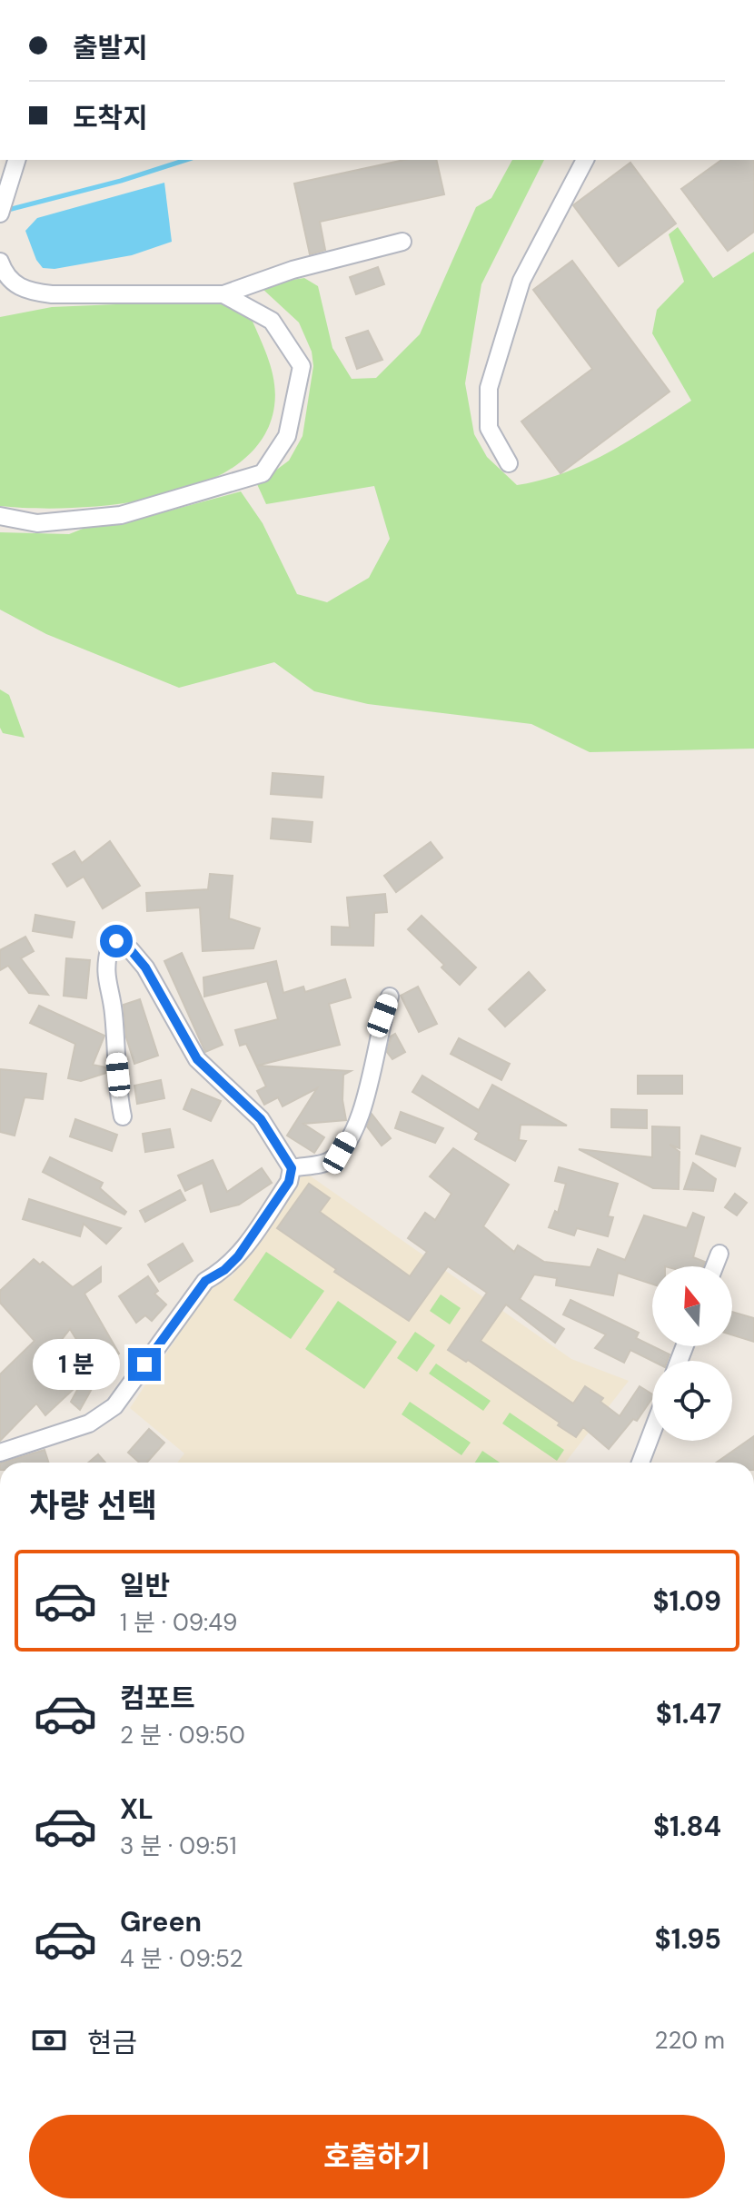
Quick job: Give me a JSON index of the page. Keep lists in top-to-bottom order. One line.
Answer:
{"north":"top","page":{"banner":["출발지","도착지"],"bubble":"1 분","heading":"차량 선택","list":[{"name":"일반","note":"1 분 · 09:49","value":"$1.09"},{"name":"컴포트","note":"2 분 · 09:50","value":"$1.47"},{"name":"XL","note":"3 분 · 09:51","value":"$1.84"},{"name":"Green","note":"4 분 · 09:52","value":"$1.95"}],"pay":["현금","220 m"],"buttons":"호출하기"}}
